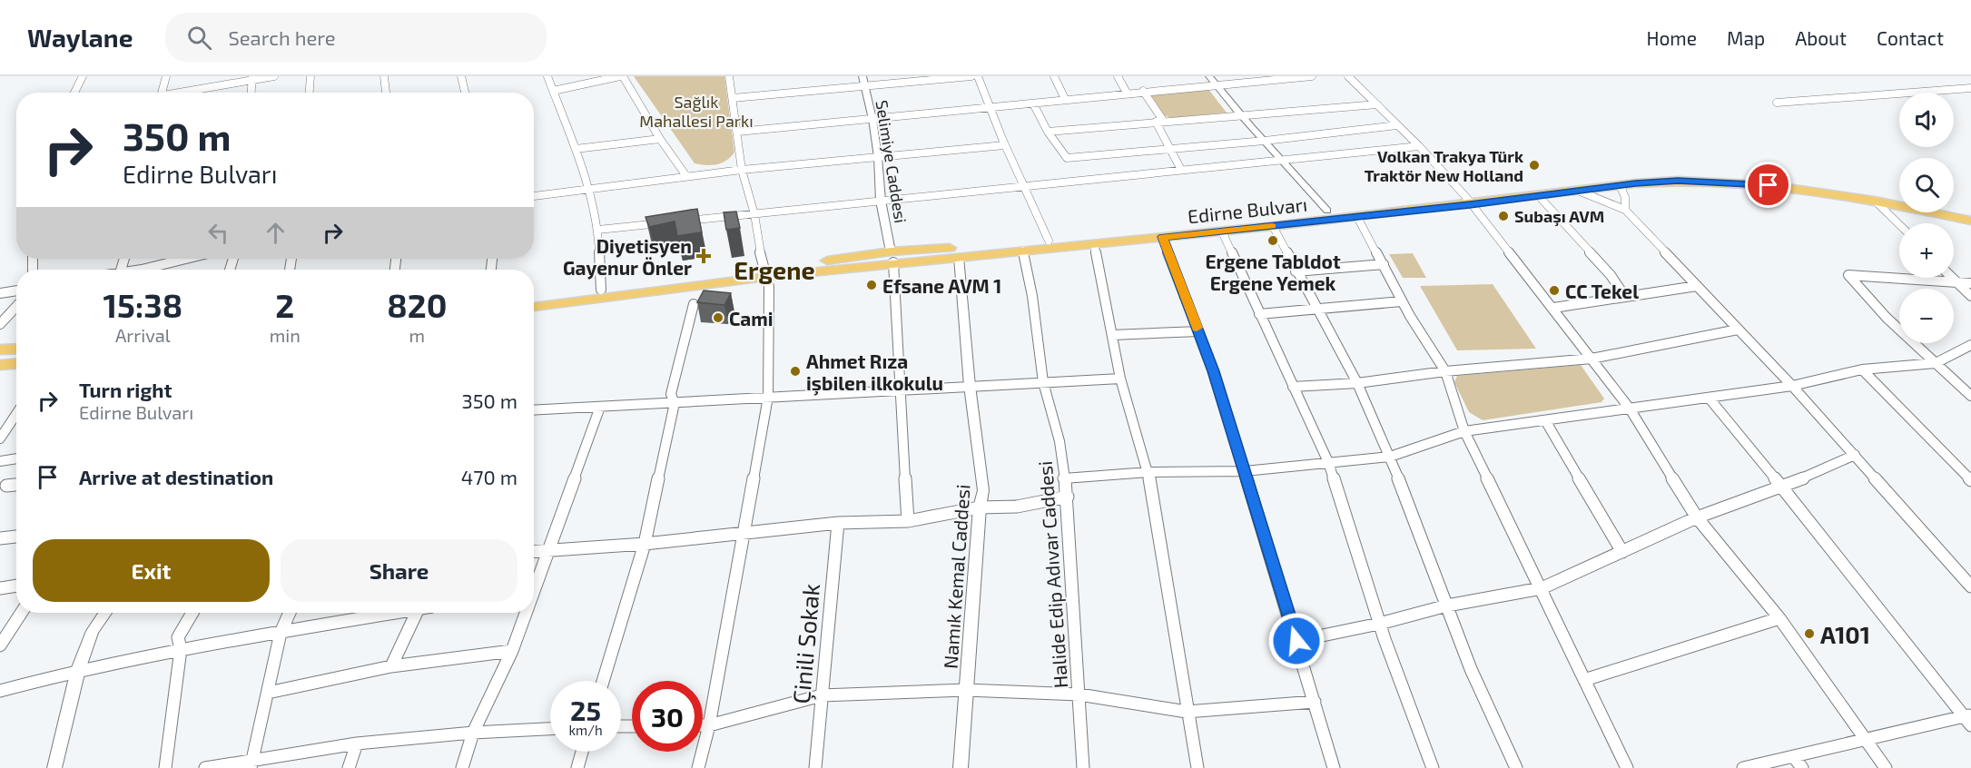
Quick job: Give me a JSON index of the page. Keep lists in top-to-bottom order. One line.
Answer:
{"streets":{"highway":["Edirne Bulvarı"],"street":["Selimiye Caddesi","Halide Edip Adıvar Caddesi","Namık Kemal Caddesi","Çinili Sokak"]},"crossings":[["Selimiye Caddesi","Edirne Bulvarı"],["Edirne Bulvarı","Halide Edip Adıvar Caddesi"],["Edirne Bulvarı","Namık Kemal Caddesi"]],"districts":["Ergene"],"parks":["Sağlık Mahallesi Parkı"],"places":{"other":["Volkan Trakya Türk Traktör New Holland","Subaşı AVM","Ergene Tabldot Ergene Yemek","Efsane AVM 1","CC Tekel","Cami","Ahmet Rıza işbilen ilkokulu","A101"],"health":["Diyetisyen Gayenur Önler"]},"page":{"header":"Waylane","search":"Search here","nav":["Home","Map","About","Contact"],"map_buttons":["+","−"],"turn":["350 m","Edirne Bulvarı"],"eta":["15:38","Arrival","2","min","820","m"],"list":[{"name":"Turn right","note":"Edirne Bulvarı","value":"350 m"},{"name":"Arrive at destination","value":"470 m"}],"buttons":["Exit","Share"],"speed":"25 km/h","limit":"30"}}
